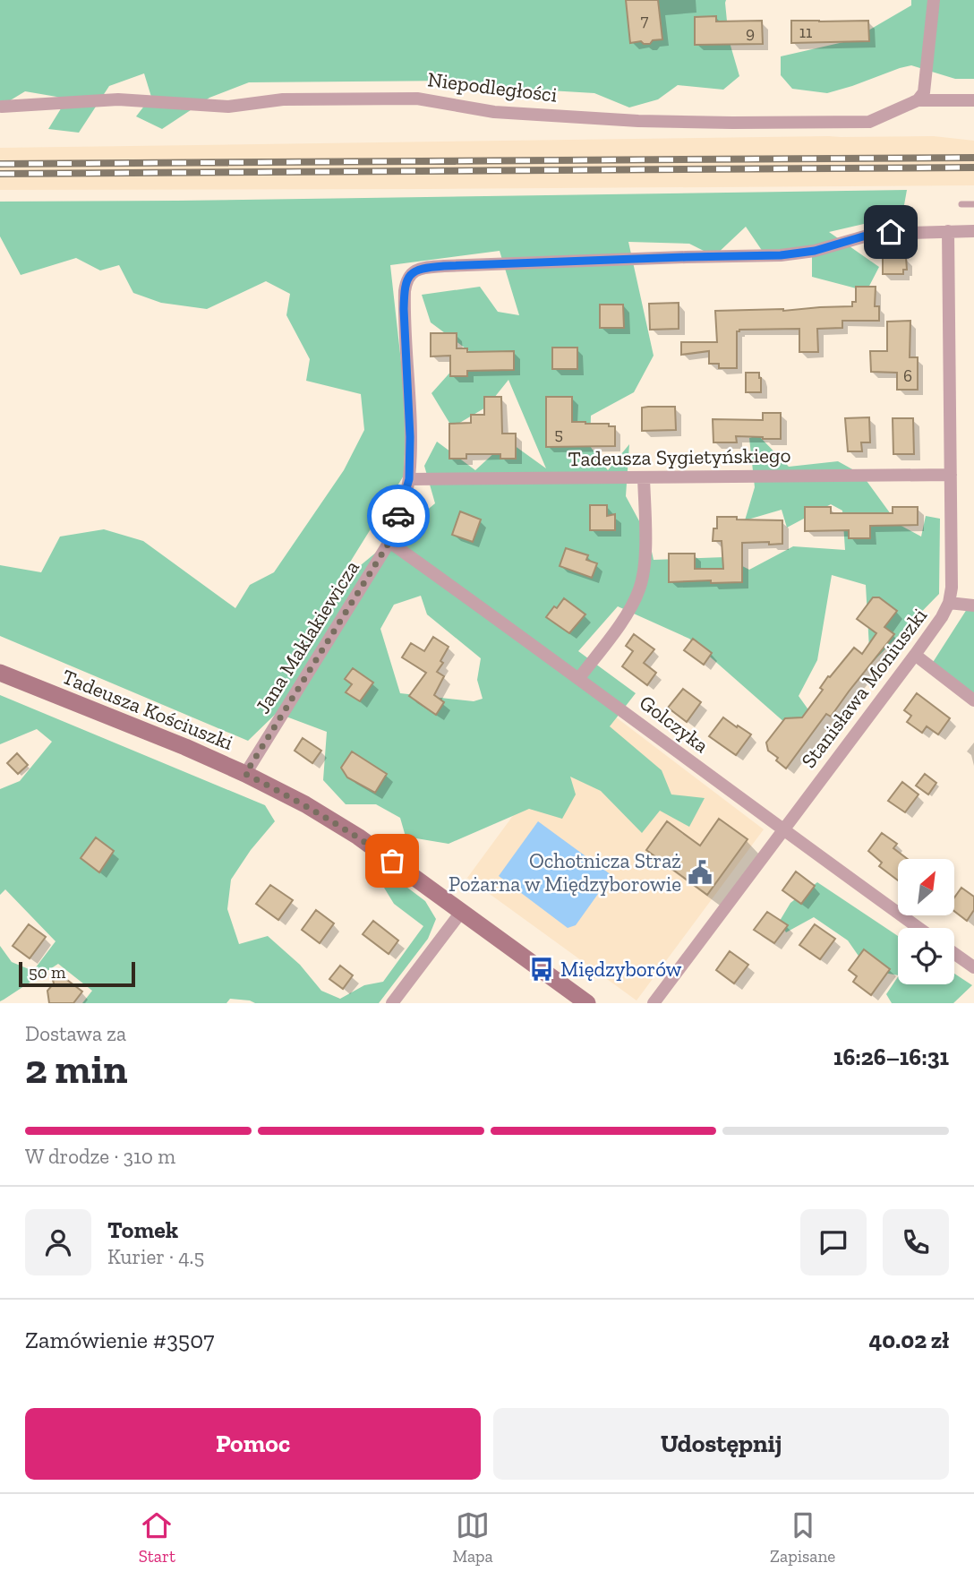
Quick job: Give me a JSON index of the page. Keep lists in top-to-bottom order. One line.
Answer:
{"streets":{"main road":["Tadeusza Kościuszki"],"street":["Niepodległości","Tadeusza Sygietyńskiego","Jana Maklakiewicza","Stanisława Moniuszki","Golczyka"]},"crossings":[["Tadeusza Sygietyńskiego","Jana Maklakiewicza"],["Tadeusza Sygietyńskiego","Stanisława Moniuszki"],["Jana Maklakiewicza","Stanisława Moniuszki"],["Jana Maklakiewicza","Tadeusza Kościuszki"],["Jana Maklakiewicza","Golczyka"],["Stanisława Moniuszki","Golczyka"]],"places":{"public building":["Ochotnicza Straż Pożarna w Międzyborowie"],"bus stop":["Międzyborów"]},"house_numbers":["7","11","9","6","5"],"scale_bar":"50 m","north":"top right","page":{"scale":"50 m","heading":["2 min","Dostawa za","16:26–16:31"],"panel":["Tomek","Kurier · 4.5","Zamówienie #3507","40.02 zł"],"bar":"W drodze · 310 m","buttons":["Pomoc","Udostępnij"],"tabs":["Start","Mapa","Zapisane"]}}
